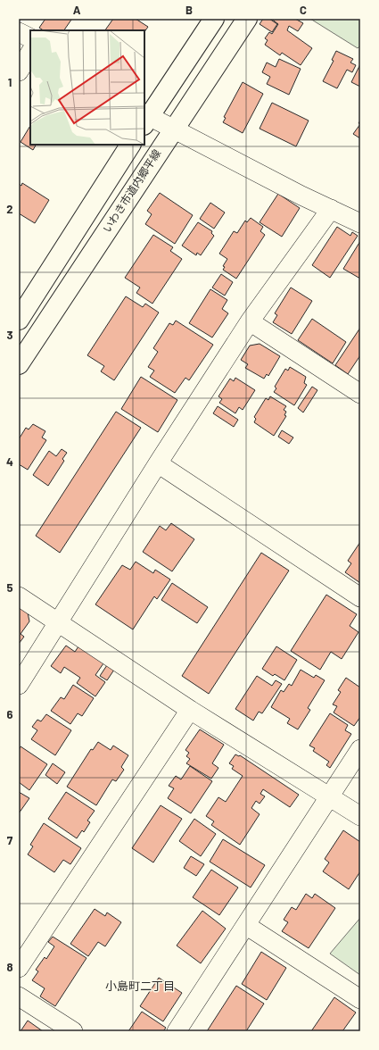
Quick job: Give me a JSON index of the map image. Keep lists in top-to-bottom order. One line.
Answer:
{"streets":{"street":["いわき市道内郷平線"]},"districts":["小島町二丁目"],"grid":{"columns":["A","B","C"],"rows":["1","2","3","4","5","6","7","8"]}}
